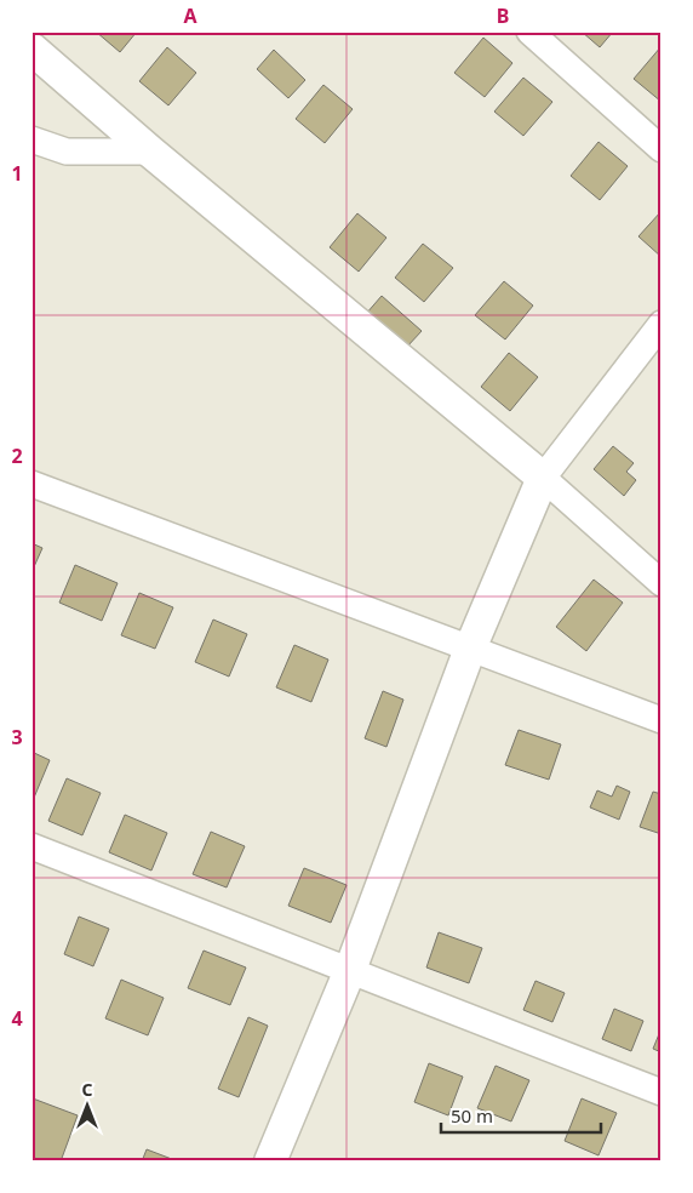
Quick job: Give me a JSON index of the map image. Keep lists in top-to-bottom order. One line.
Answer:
{"scale_bar":"50 m","north":"top","grid":{"columns":["A","B"],"rows":["1","2","3","4"]}}
